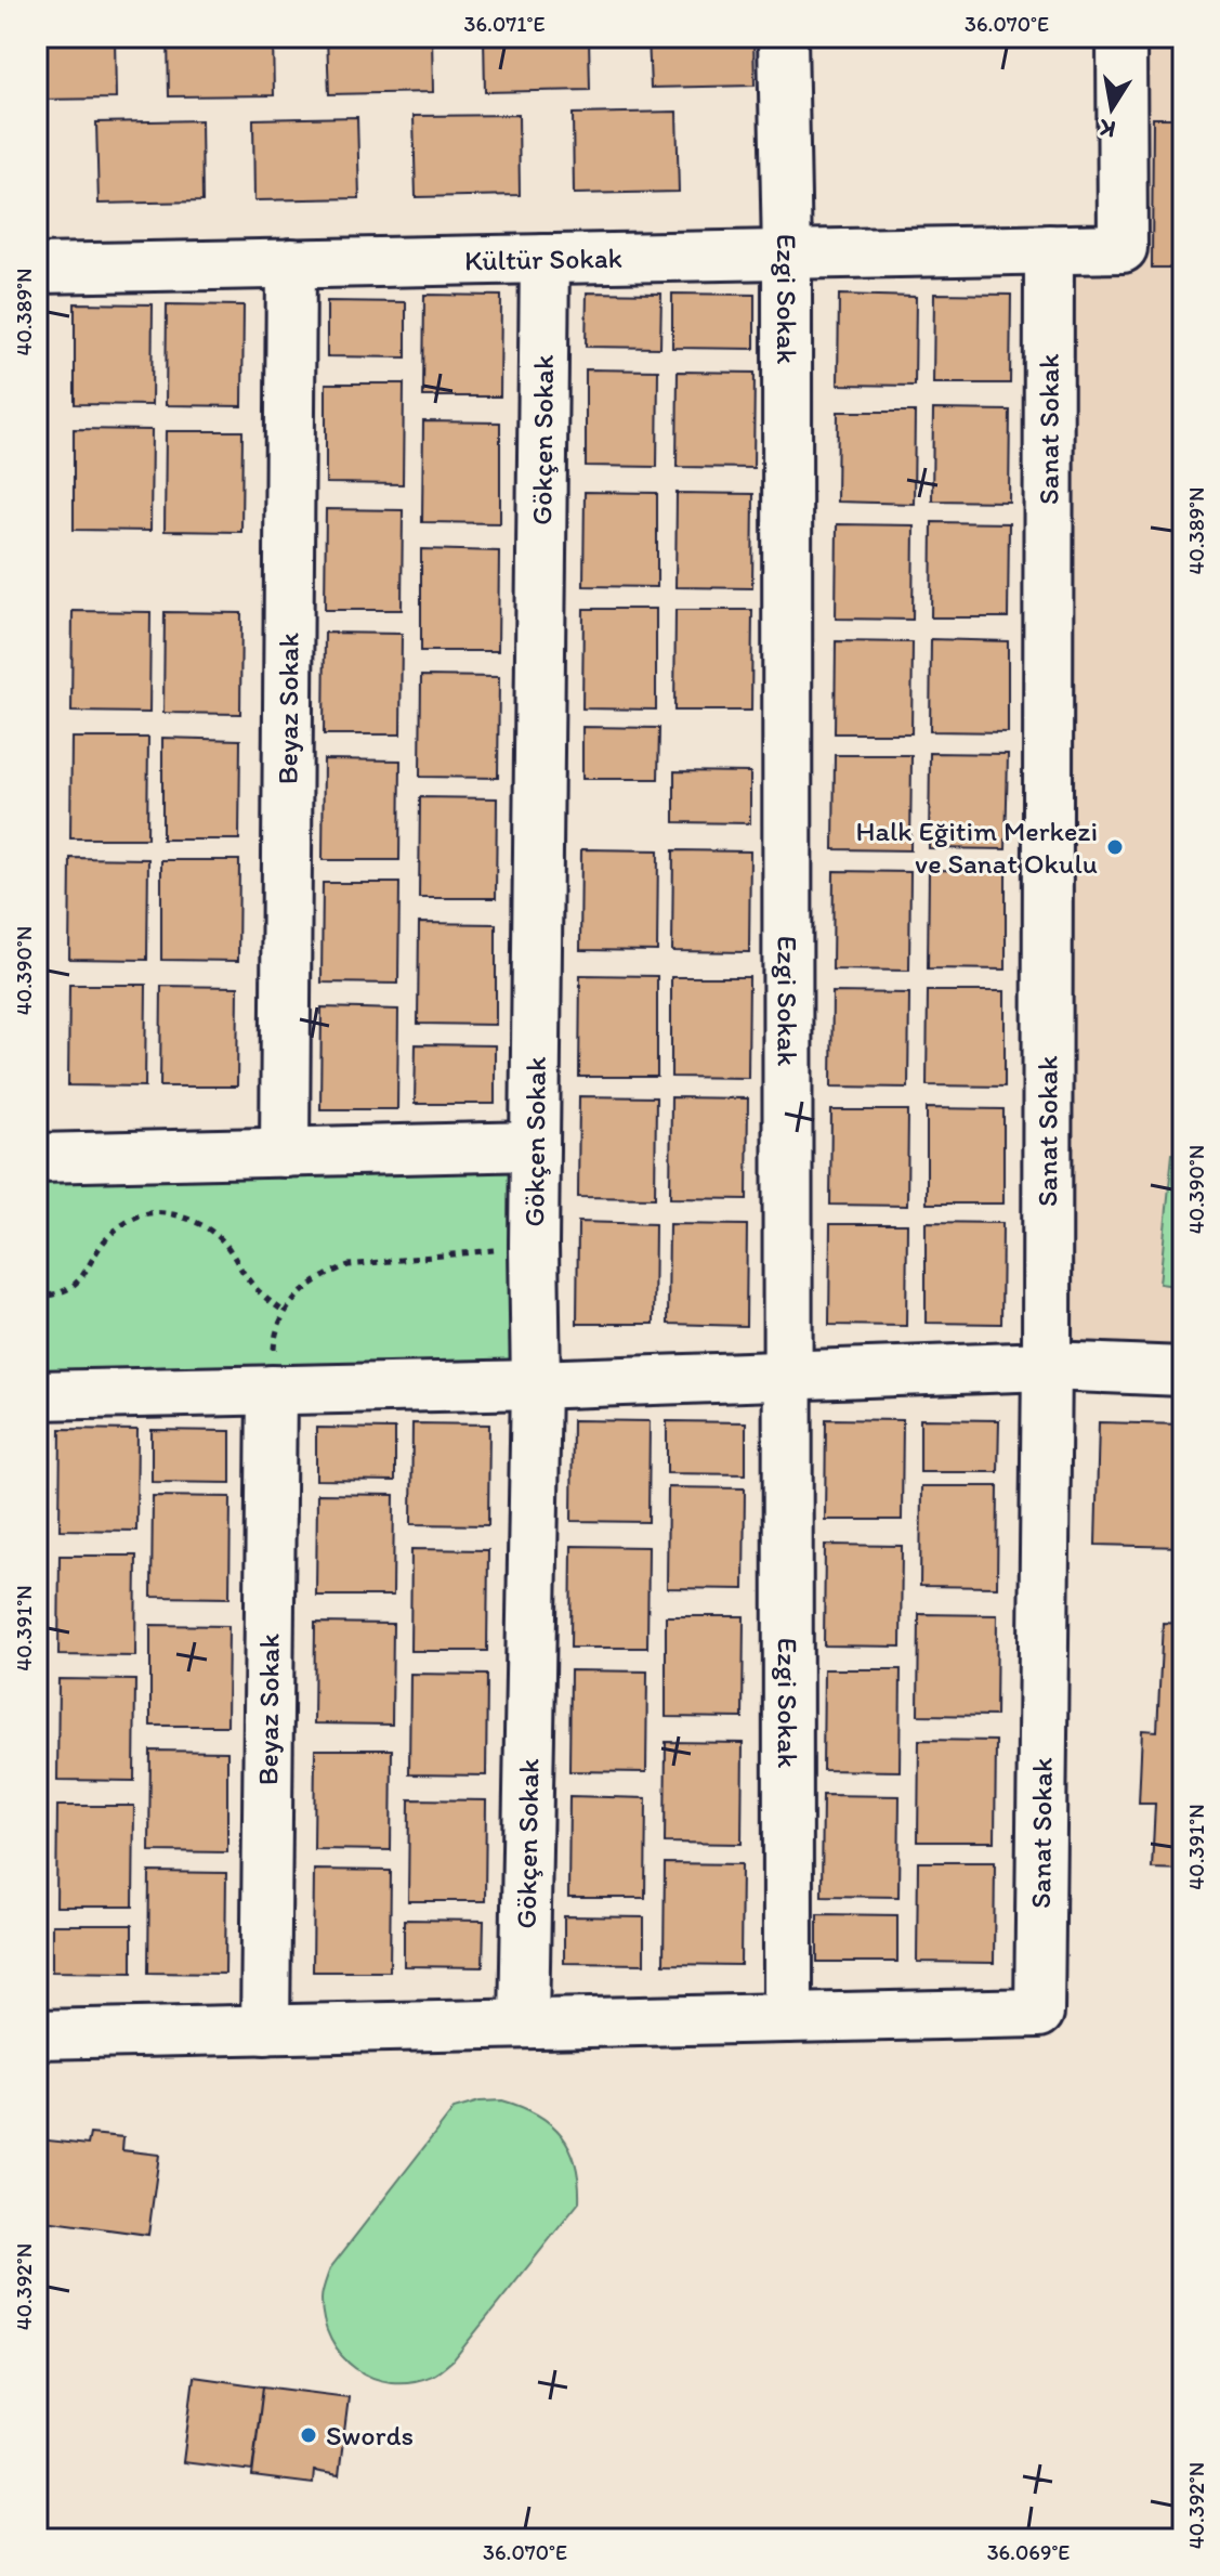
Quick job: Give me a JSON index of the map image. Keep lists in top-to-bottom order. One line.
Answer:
{"streets":{"street":["Kültür Sokak","Ezgi Sokak","Sanat Sokak","Gökçen Sokak","Beyaz Sokak"]},"crossings":[["Kültür Sokak","Ezgi Sokak"],["Kültür Sokak","Sanat Sokak"],["Kültür Sokak","Gökçen Sokak"],["Kültür Sokak","Beyaz Sokak"],["Ezgi Sokak","Sanat Sokak"]],"places":["Halk Eğitim Merkezi ve Sanat Okulu","Swords"],"north":"bottom","coordinates":["36.071°E","36.070°E","40.389°N","40.390°N","40.391°N","40.392°N","36.069°E"]}
